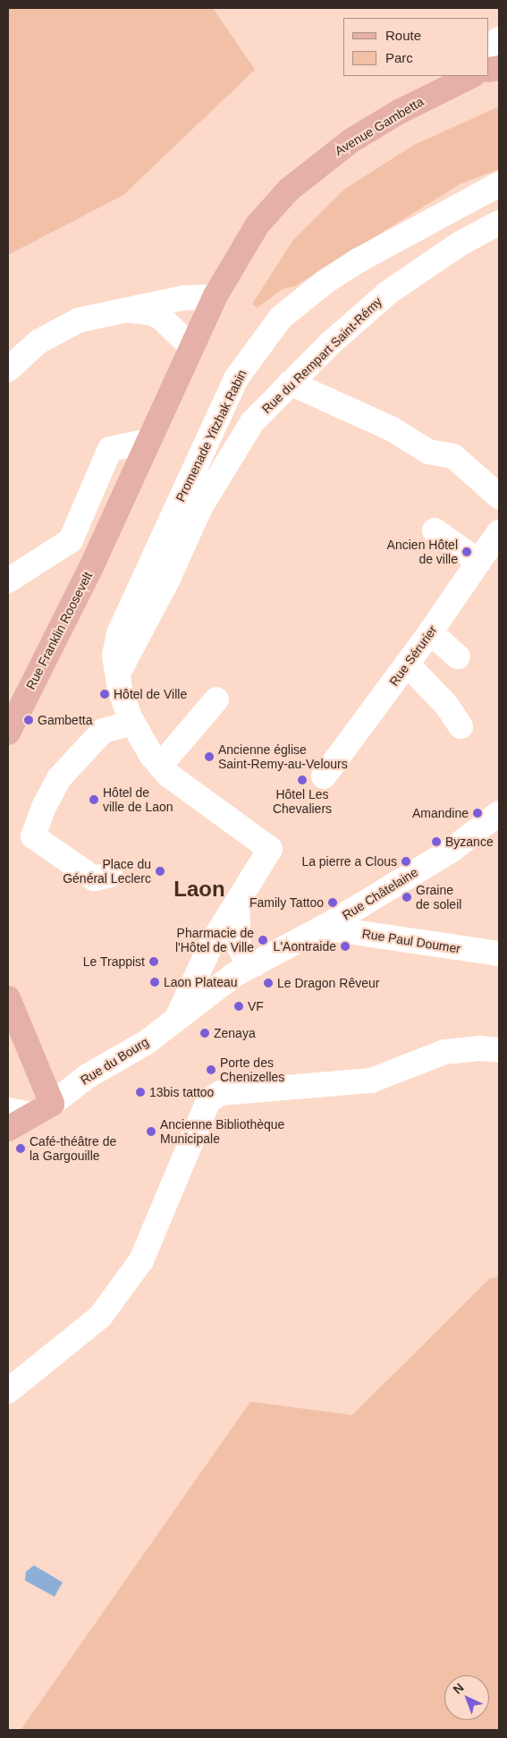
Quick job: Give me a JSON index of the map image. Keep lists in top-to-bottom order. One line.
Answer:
{"streets":{"main road":["Avenue Gambetta","Rue Franklin Roosevelt"],"street":["Rue du Rempart Saint-Rémy","Promenade Yitzhak Rabin","Rue Sérurier","Rue Châtelaine","Rue Paul Doumer","Rue du Bourg"]},"crossings":[["Avenue Gambetta","Rue Franklin Roosevelt"],["Rue du Rempart Saint-Rémy","Promenade Yitzhak Rabin"],["Promenade Yitzhak Rabin","Rue du Bourg"],["Rue Châtelaine","Rue Paul Doumer"],["Rue Châtelaine","Rue du Bourg"]],"districts":["Laon"],"places":["Ancien Hôtel de ville","Hôtel de Ville","Gambetta","Ancienne église Saint-Remy-au-Velours","Hôtel Les Chevaliers","Hôtel de ville de Laon","Amandine","Byzance","La pierre a Clous","Place du Général Leclerc","Graine de soleil","Family Tattoo","Pharmacie de l'Hôtel de Ville","L'Aontraide","Le Trappist","Laon Plateau","Le Dragon Rêveur","VF","Zenaya","Porte des Chenizelles","13bis tattoo","Ancienne Bibliothèque Municipale","Café-théâtre de la Gargouille"],"legend":["Route","Parc"],"north":"top left"}
